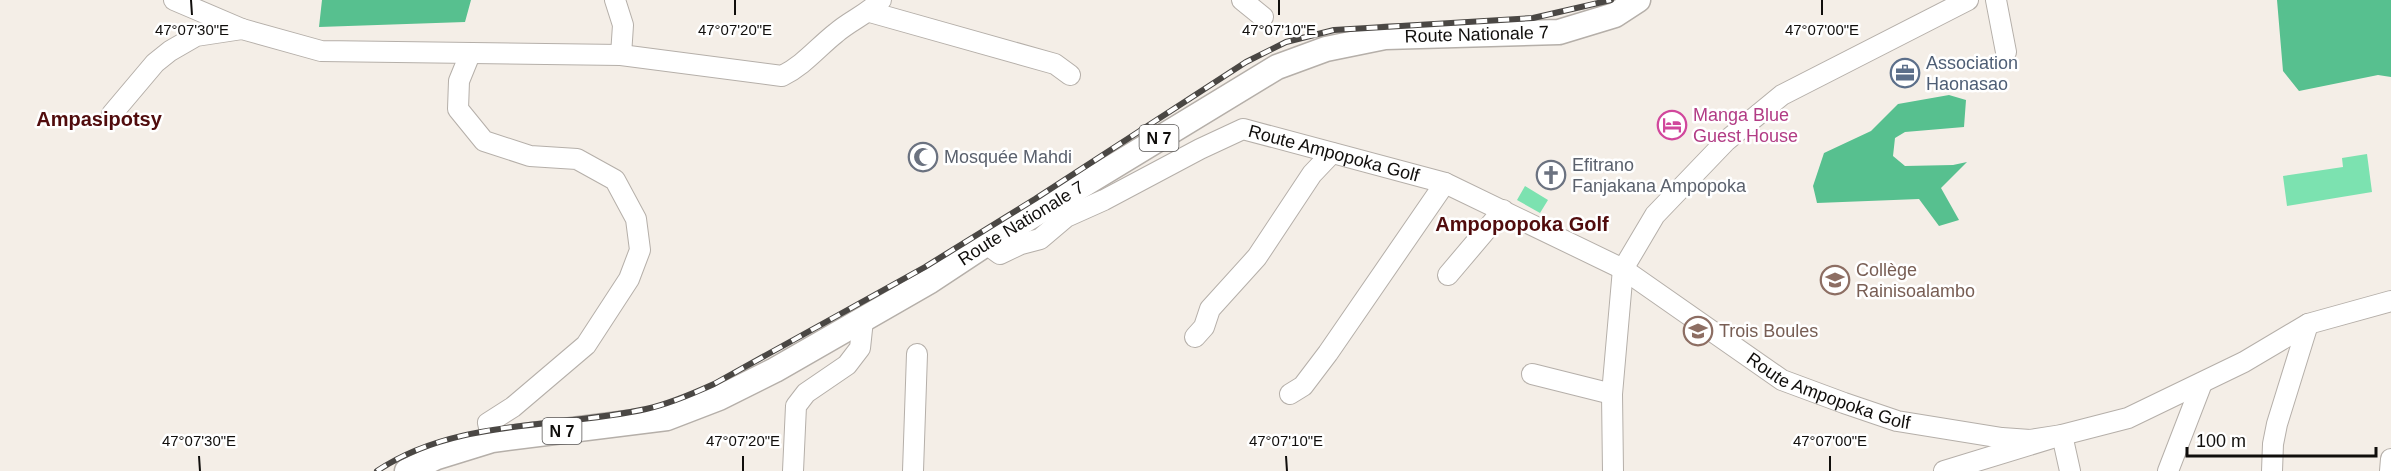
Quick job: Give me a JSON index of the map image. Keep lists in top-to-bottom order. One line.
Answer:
{"streets":{"main road":["Route Nationale 7","N 7"],"street":["Route Ampopoka Golf"]},"crossings":[["Route Nationale 7","Route Ampopoka Golf"]],"districts":["Ampasipotsy","Ampopopoka Golf"],"places":{"office":["Association Haonasao"],"hotel":["Manga Blue Guest House"],"mosque":["Mosquée Mahdi"],"church":["Efitrano Fanjakana Ampopoka"],"school or university":["Collège Rainisoalambo","Trois Boules"]},"scale_bar":"100 m","coordinates":["47°07'10\"E","47°07'30\"E","47°07'20\"E","47°07'00\"E"]}
